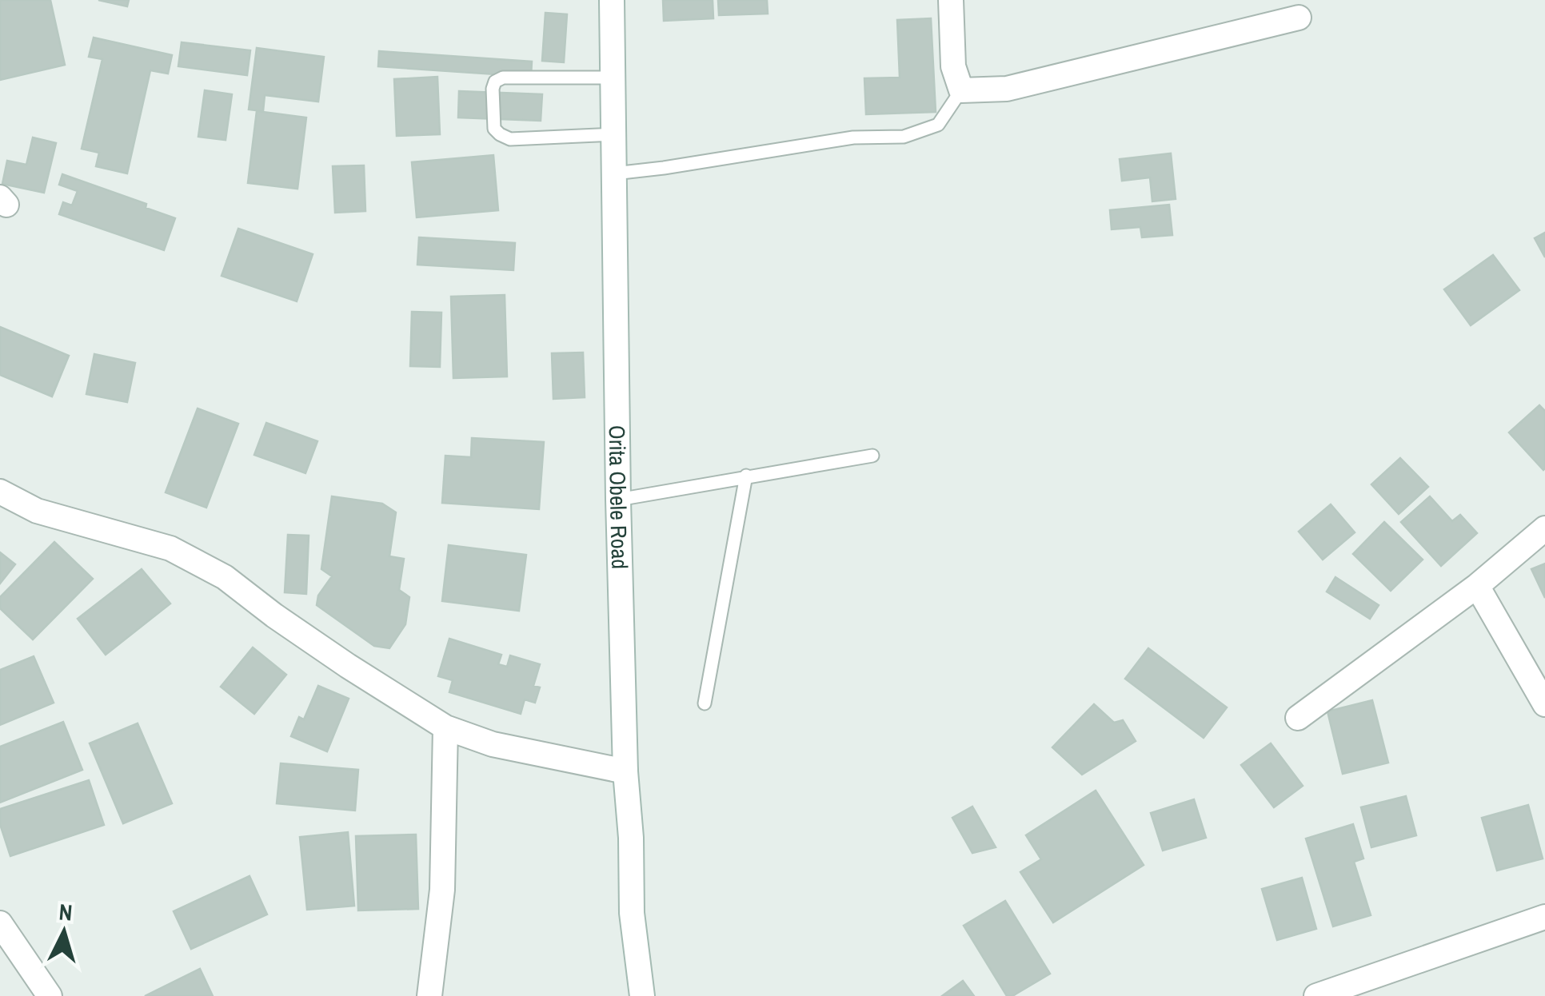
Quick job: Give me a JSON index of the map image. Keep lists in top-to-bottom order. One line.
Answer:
{"streets":{"street":["Orita Obele Road"]},"north":"top"}
